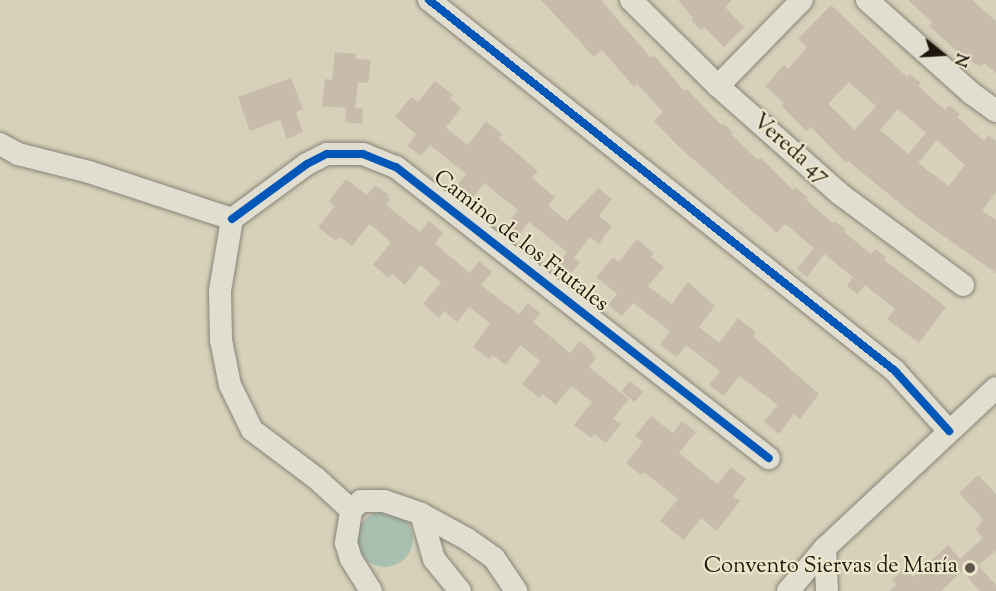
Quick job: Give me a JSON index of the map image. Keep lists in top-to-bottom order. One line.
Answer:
{"streets":{"street":["Vereda 47","Camino de los Frutales"]},"places":["Convento Siervas de María"],"north":"right"}
